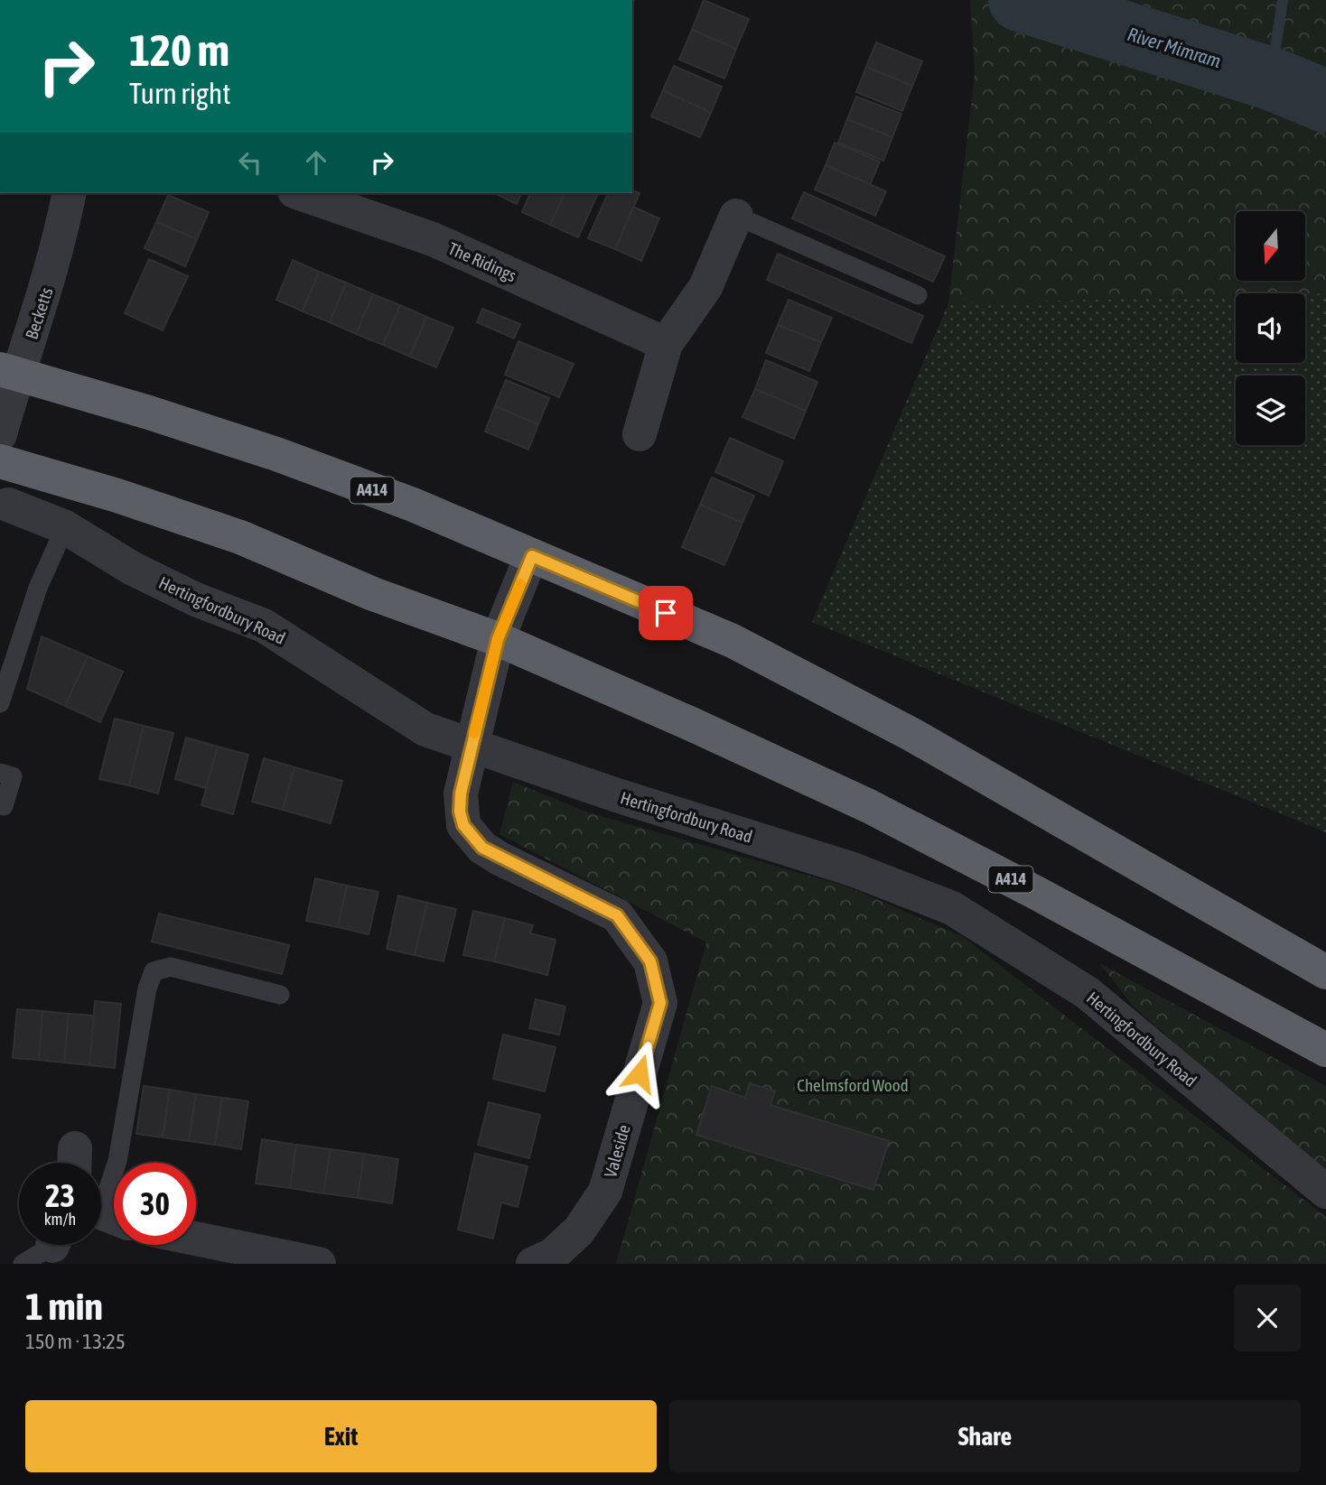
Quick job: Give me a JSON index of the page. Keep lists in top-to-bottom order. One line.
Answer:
{"streets":{"highway":["A414"],"street":["The Ridings","Becketts","Hertingfordbury Road","Valeside"]},"crossings":[["Becketts","A414"],["A414","Valeside"],["Hertingfordbury Road","Valeside"]],"water":["River Mimram"],"parks":["Chelmsford Wood"],"north":"bottom","page":{"turn":["120 m","Turn right"],"speed":"23 km/h","limit":"30","heading":["1 min","150 m · 13:25"],"buttons":["Exit","Share"]}}
